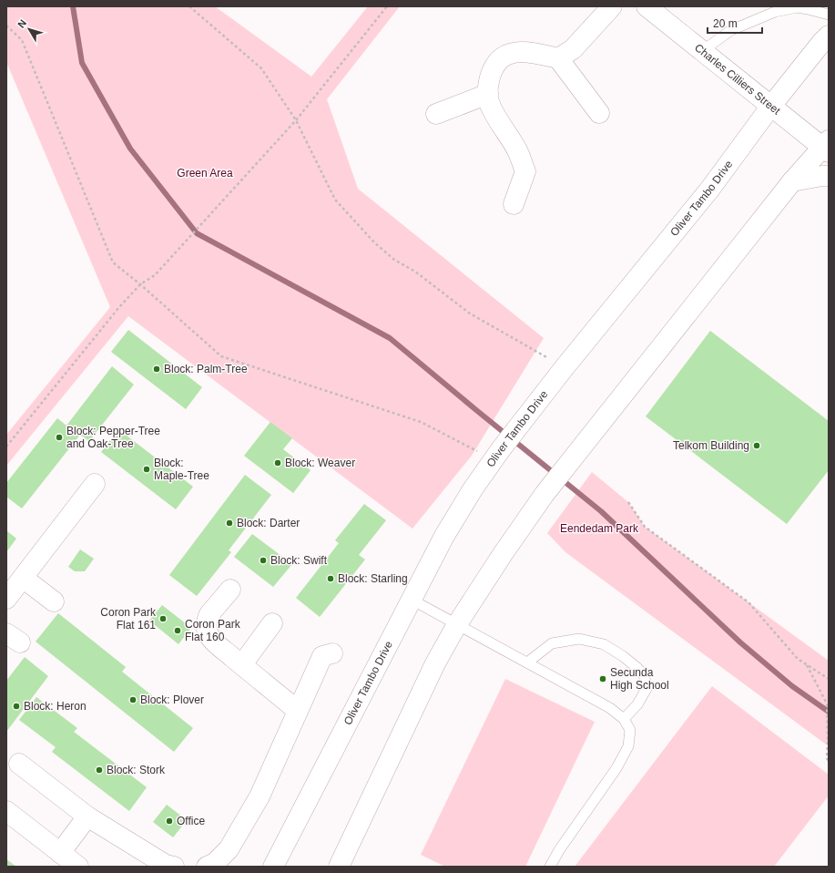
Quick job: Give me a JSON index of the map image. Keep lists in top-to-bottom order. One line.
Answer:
{"streets":{"street":["Charles Cilliers Street","Oliver Tambo Drive"]},"crossings":[["Charles Cilliers Street","Oliver Tambo Drive"]],"parks":["Green Area","Eendedam Park"],"places":["Block: Palm-Tree","Block: Pepper-Tree and Oak-Tree","Telkom Building","Block: Weaver","Block: Maple-Tree","Block: Darter","Block: Swift","Block: Starling","Coron Park Flat 161","Coron Park Flat 160","Secunda High School","Block: Plover","Block: Heron","Block: Stork","Office"],"scale_bar":"20 m","north":"top left"}
